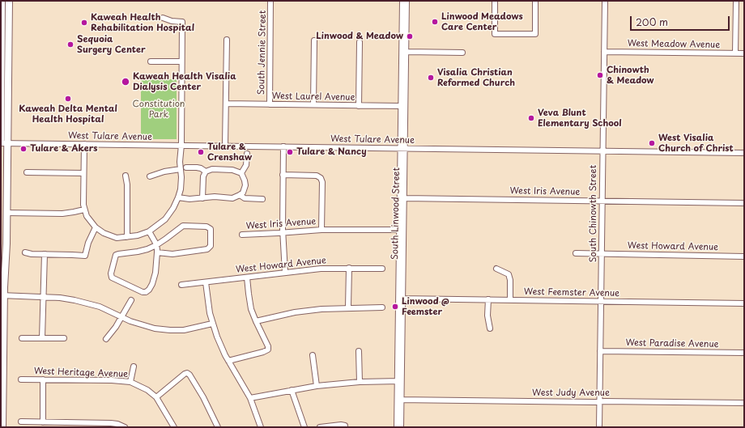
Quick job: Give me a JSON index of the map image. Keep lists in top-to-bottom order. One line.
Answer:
{"streets":{"street":["West Meadow Avenue","South Jennie Street","West Laurel Avenue","West Tulare Avenue","West Iris Avenue","South Linwood Street","South Chinowth Street","West Howard Avenue","West Feemster Avenue","West Paradise Avenue","West Heritage Avenue","West Judy Avenue"]},"crossings":[["West Meadow Avenue","South Chinowth Street"],["South Jennie Street","West Laurel Avenue"],["West Laurel Avenue","South Linwood Street"],["West Tulare Avenue","South Linwood Street"],["West Tulare Avenue","South Chinowth Street"],["West Iris Avenue","South Linwood Street"],["West Iris Avenue","South Chinowth Street"],["South Linwood Street","West Feemster Avenue"],["South Linwood Street","West Judy Avenue"],["South Chinowth Street","West Howard Avenue"],["South Chinowth Street","West Feemster Avenue"],["South Chinowth Street","West Paradise Avenue"],["South Chinowth Street","West Judy Avenue"]],"parks":["Constitution Park"],"places":["Linwood Meadows Care Center","Kaweah Health Rehabilitation Hospital","Linwood & Meadow","Sequoia Surgery Center","Chinowth & Meadow","Visalia Christian Reformed Church","Kaweah Health Visalia Dialysis Center","Kaweah Delta Mental Health Hospital","Veva Blunt Elementary School","West Visalia Church of Christ","Tulare & Akers","Tulare & Crenshaw","Tulare & Nancy","Linwood @ Feemster"],"scale_bar":"200 m"}
